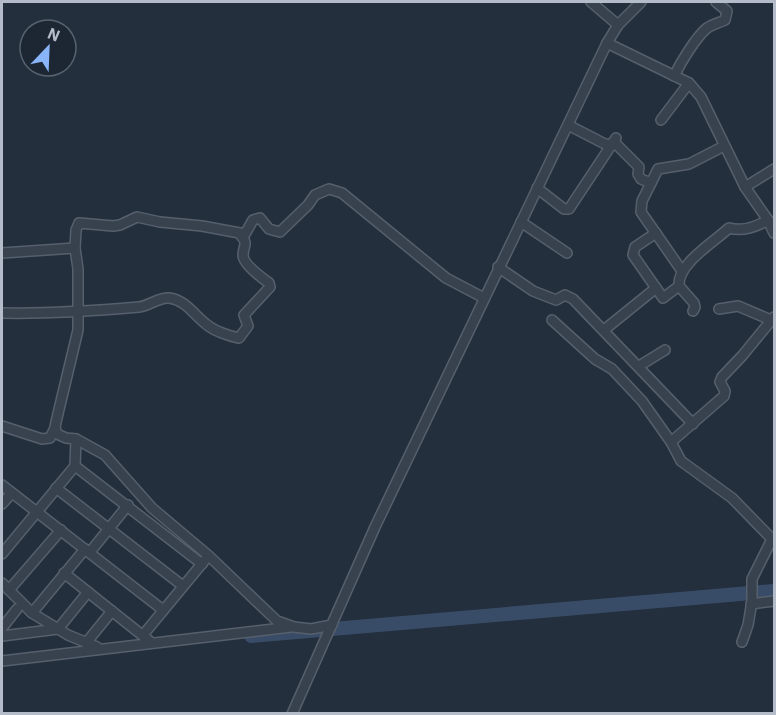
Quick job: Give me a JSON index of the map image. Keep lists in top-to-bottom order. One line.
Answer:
{"north":"top right"}
